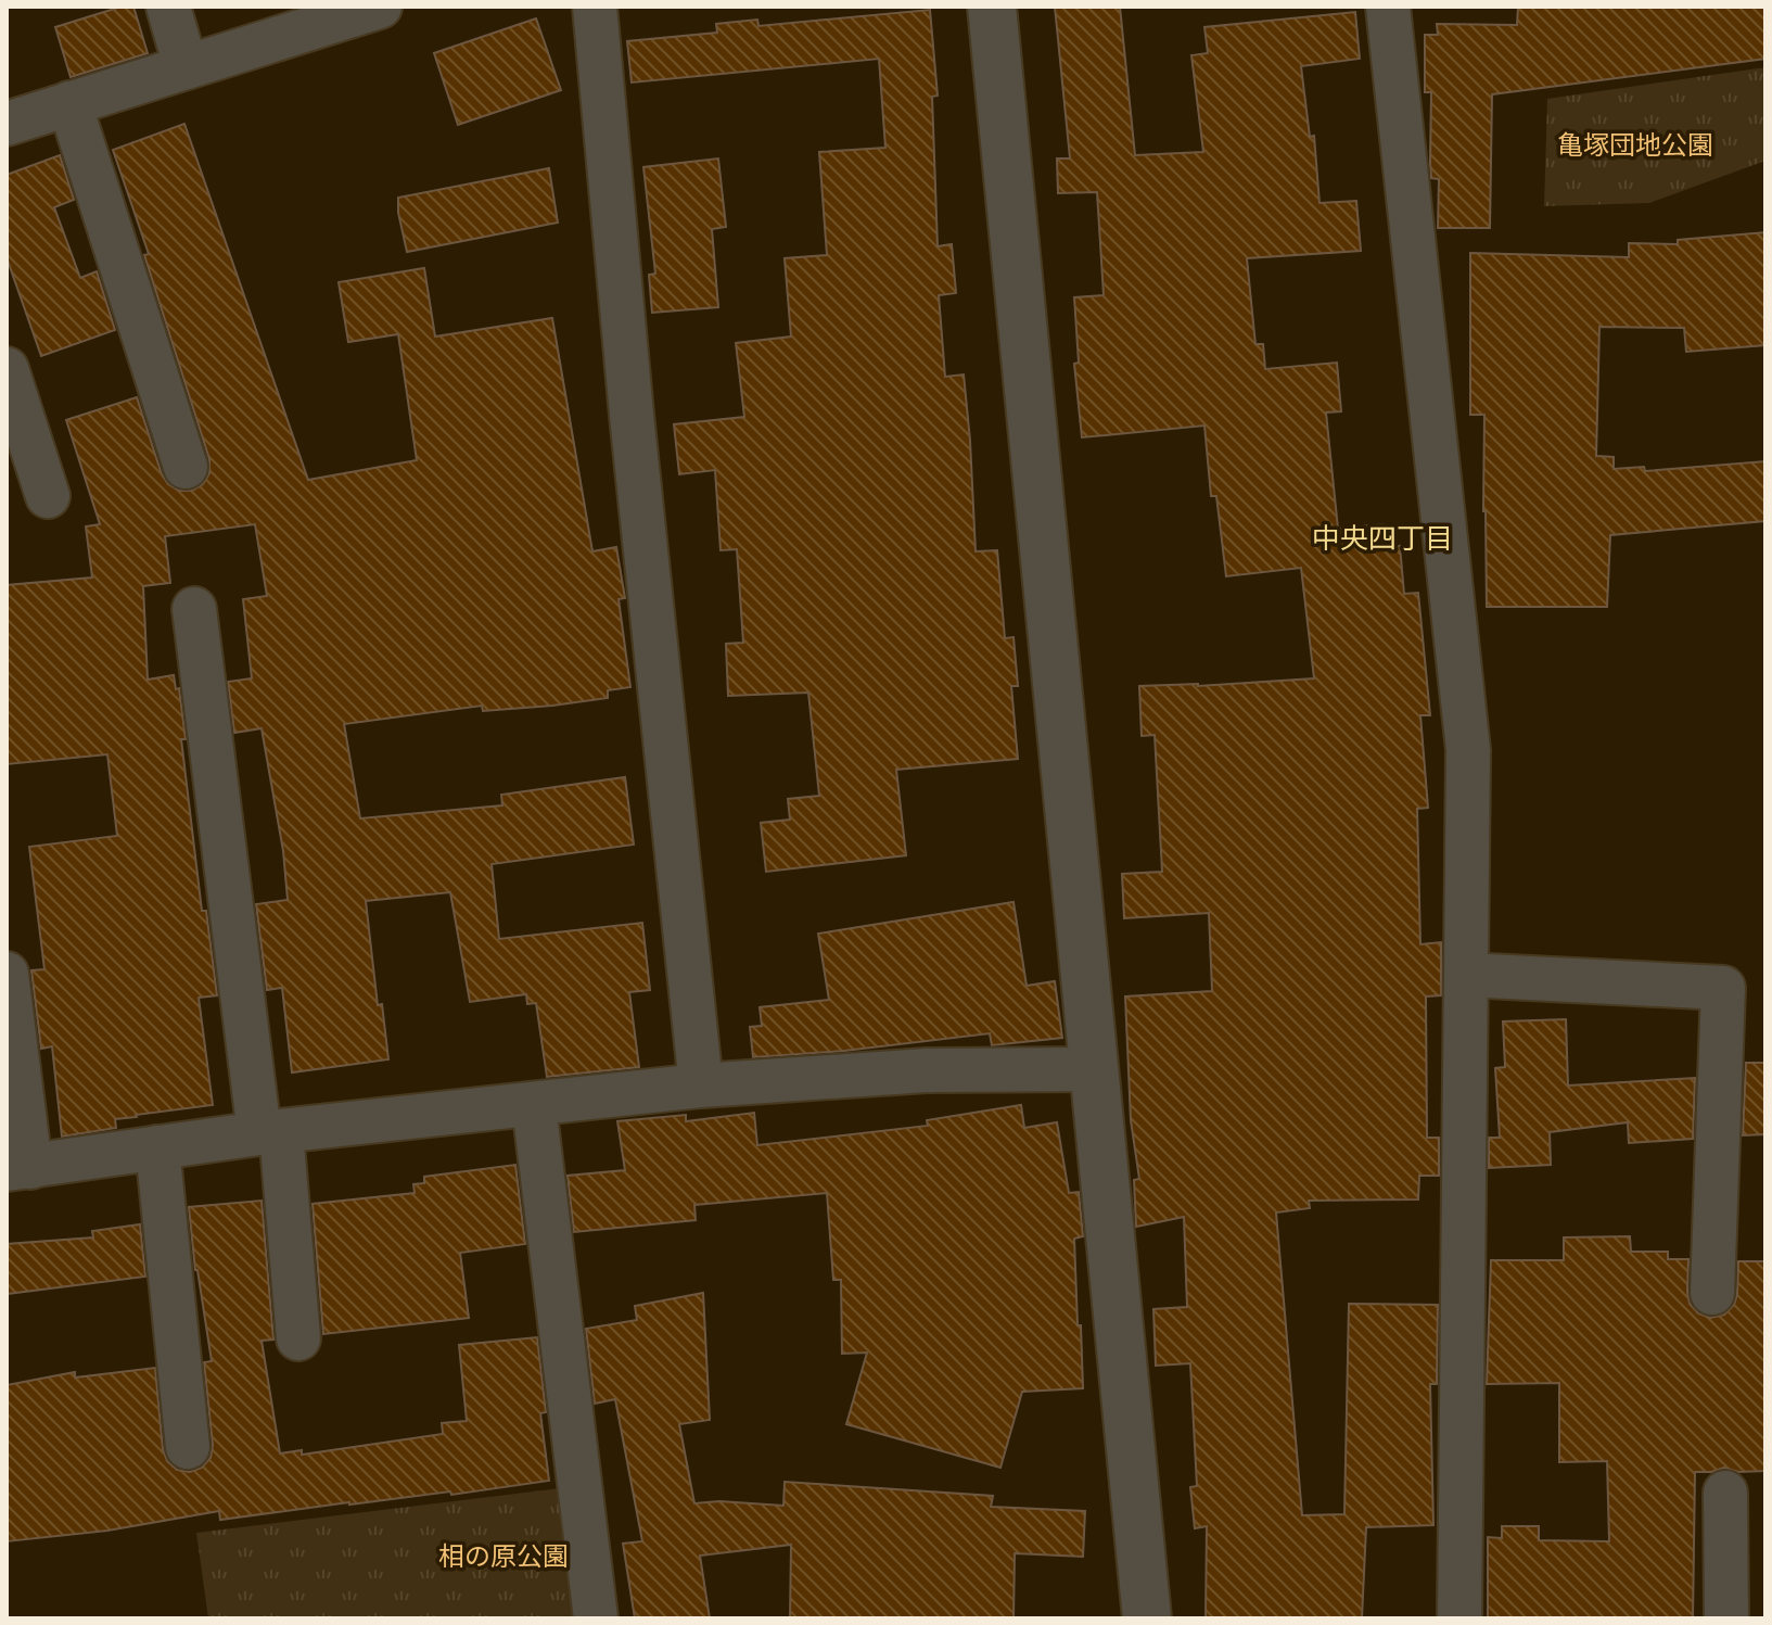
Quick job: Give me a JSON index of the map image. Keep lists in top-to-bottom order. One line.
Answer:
{"districts":["中央四丁目"],"parks":["亀塚団地公園","相の原公園"]}
